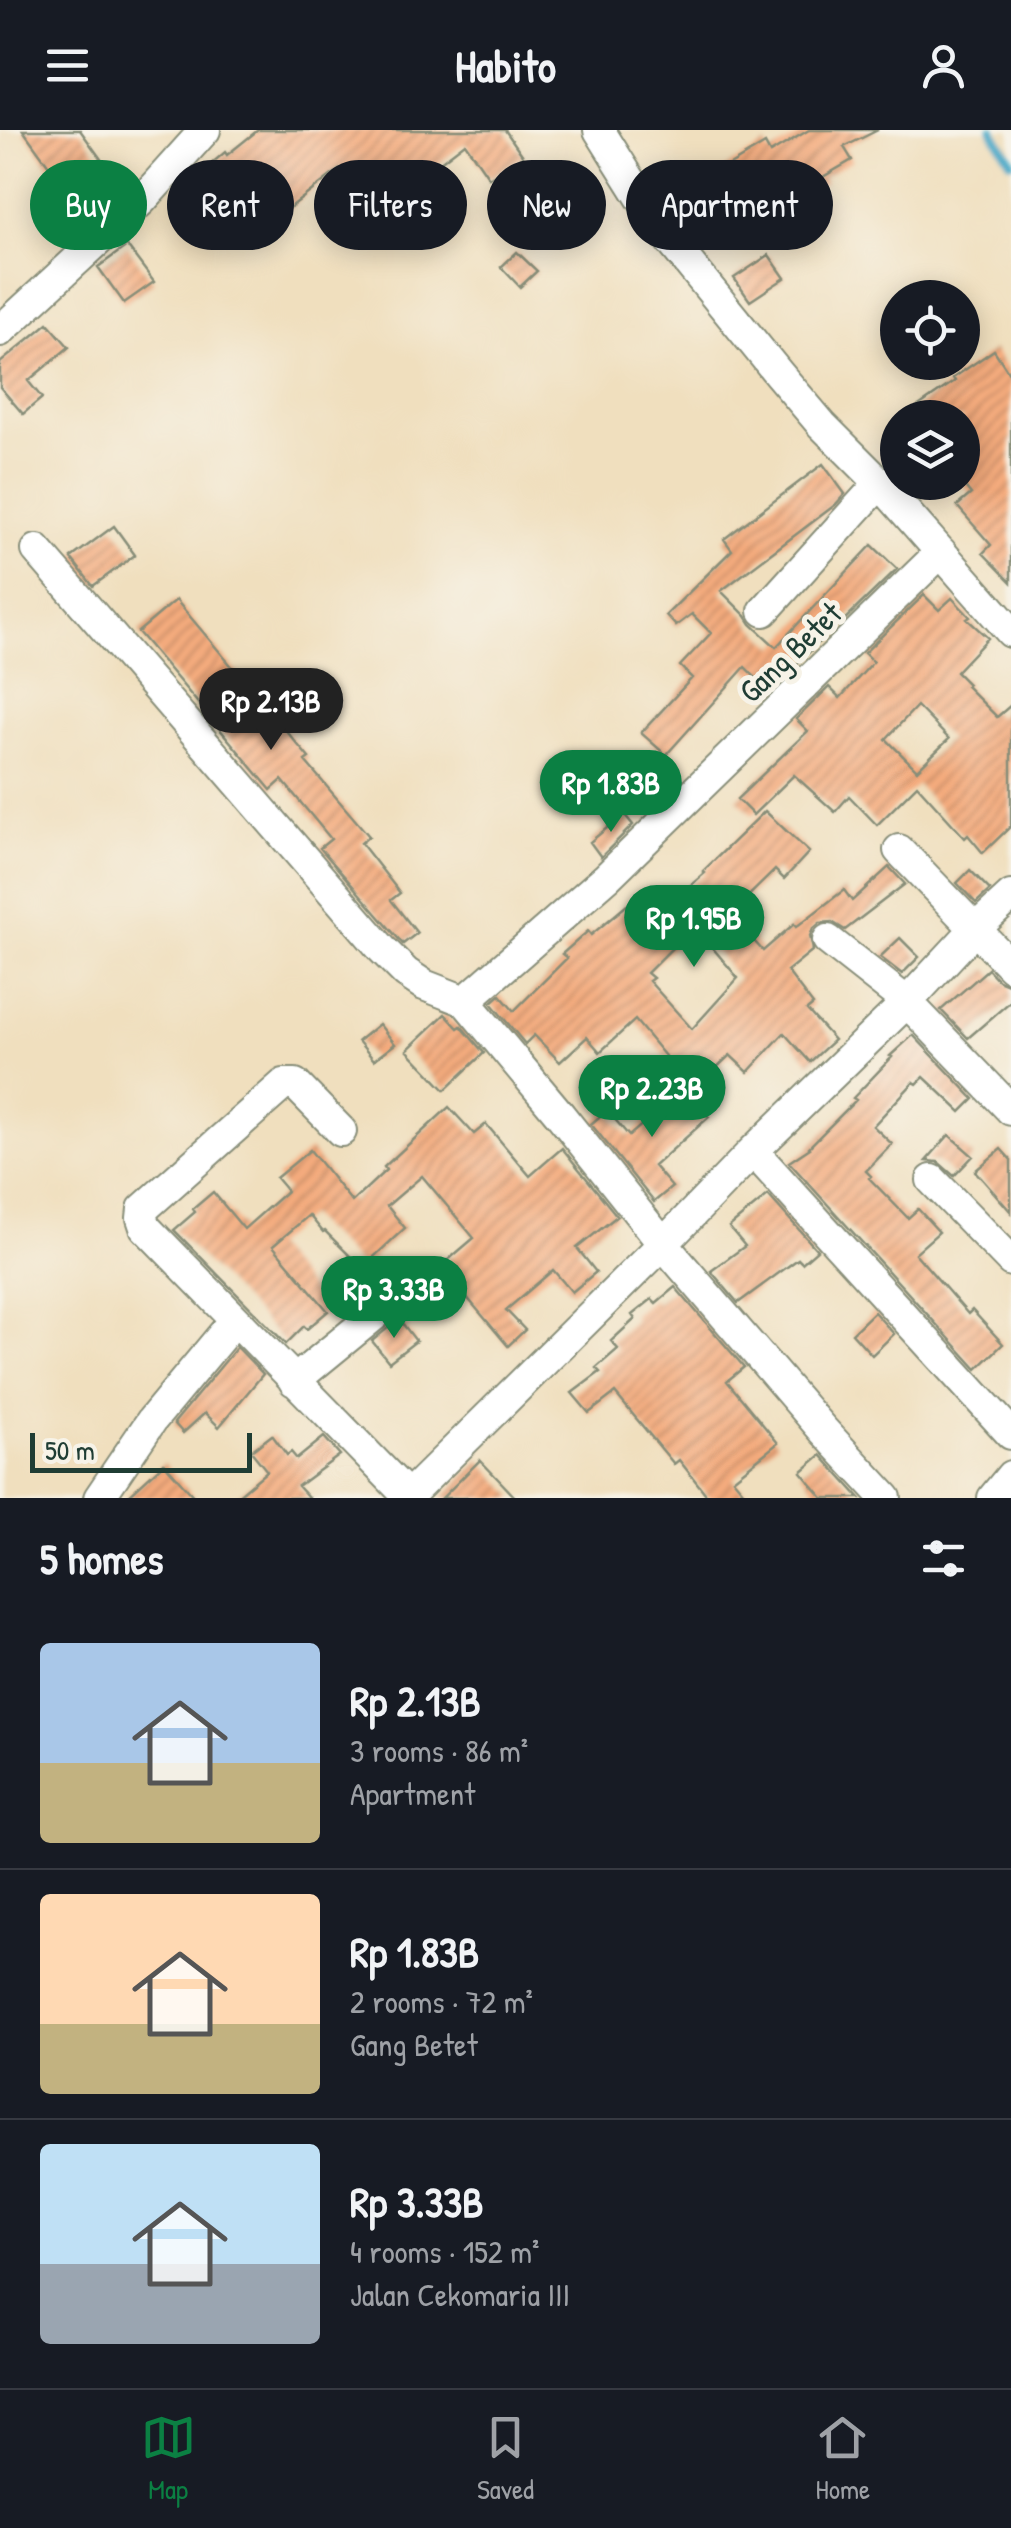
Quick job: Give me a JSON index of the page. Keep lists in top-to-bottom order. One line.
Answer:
{"streets":{"street":["Gang Betet"]},"scale_bar":"50 m","page":{"header":"Habito","chip":["Buy","Rent","Filters","New","Apartment"],"price":["Rp 2.13B","Rp 1.83B","Rp 1.95B","Rp 2.23B","Rp 3.33B"],"scale":"50 m","heading":"5 homes","list":[{"name":"Rp 2.13B","note":"3 rooms · 86 m² · Apartment"},{"name":"Rp 1.83B","note":"2 rooms · 72 m² · Gang Betet"},{"name":"Rp 3.33B","note":"4 rooms · 152 m² · Jalan Cekomaria III"}],"tabs":["Map","Saved","Home"]}}
